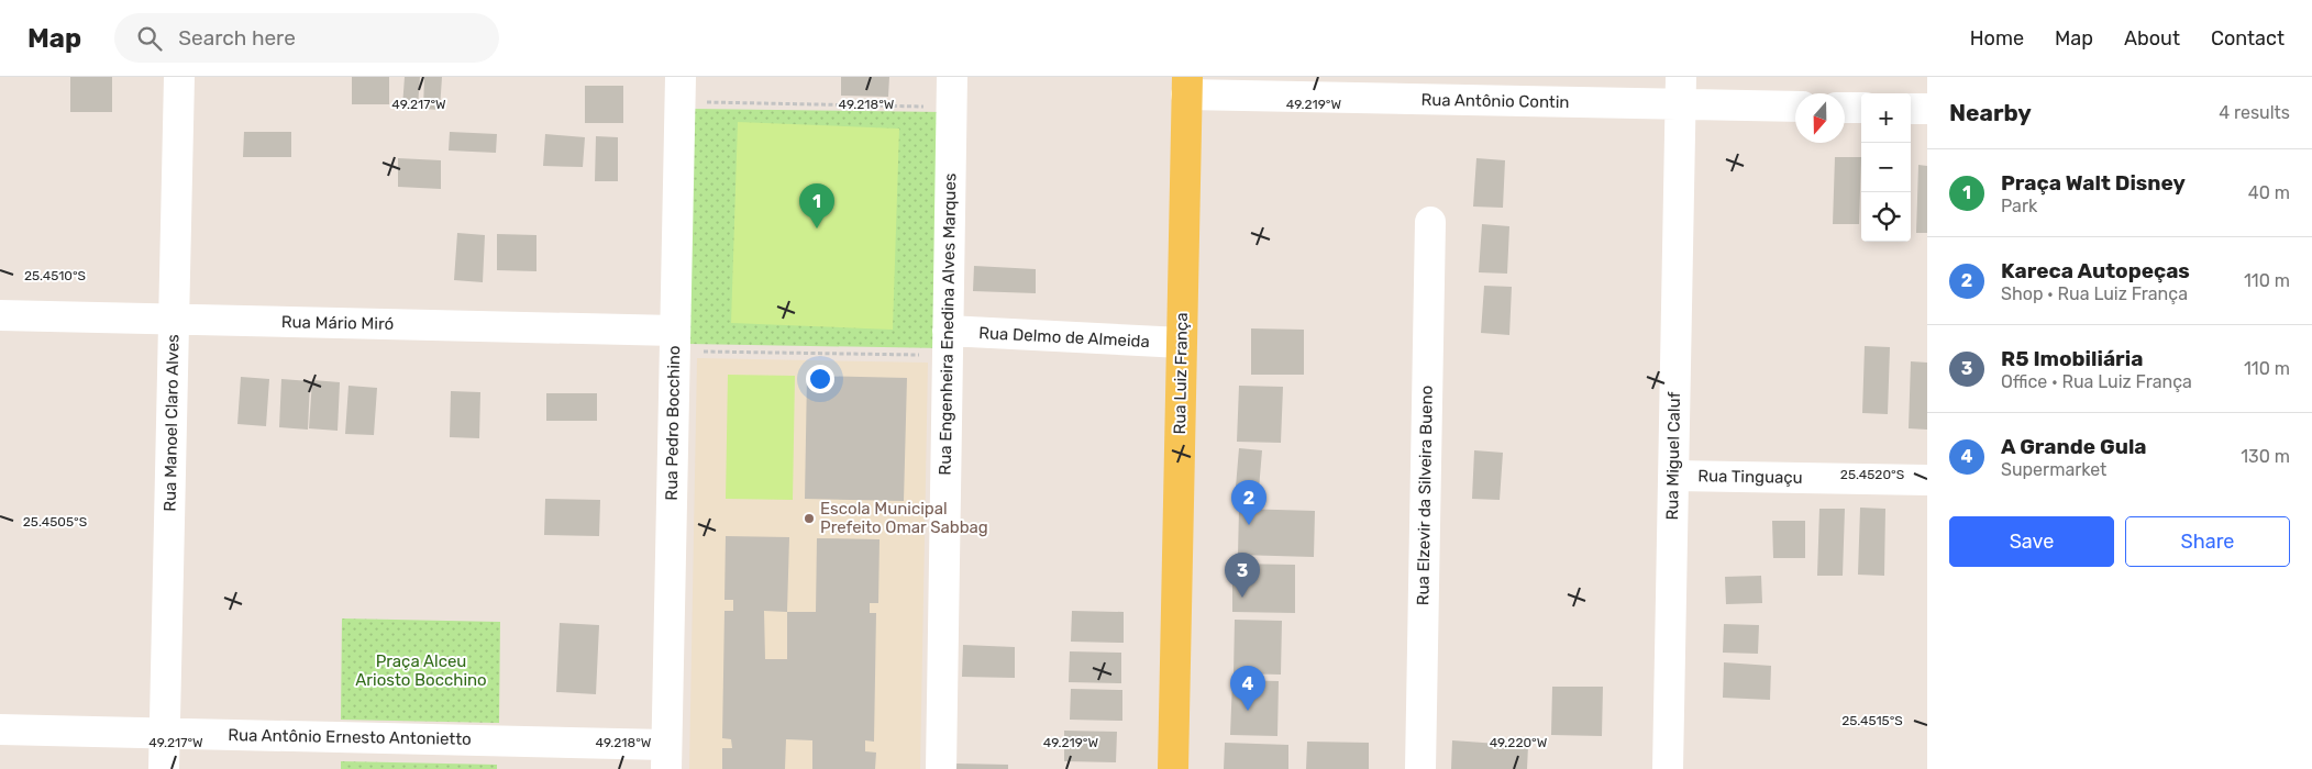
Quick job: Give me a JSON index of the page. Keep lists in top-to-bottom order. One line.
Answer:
{"streets":{"main road":["Rua Luiz França"],"street":["Rua Antônio Contin","Rua Mário Miró","Rua Engenheira Enedina Alves Marques","Rua Delmo de Almeida","Rua Manoel Claro Alves","Rua Pedro Bocchino","Rua Miguel Caluf","Rua Tinguaçu","Rua Elzevir da Silveira Bueno","Rua Antônio Ernesto Antonietto"]},"crossings":[["Rua Antônio Contin","Rua Luiz França"],["Rua Antônio Contin","Rua Miguel Caluf"],["Rua Mário Miró","Rua Manoel Claro Alves"],["Rua Mário Miró","Rua Pedro Bocchino"],["Rua Engenheira Enedina Alves Marques","Rua Delmo de Almeida"],["Rua Delmo de Almeida","Rua Luiz França"],["Rua Manoel Claro Alves","Rua Antônio Ernesto Antonietto"],["Rua Pedro Bocchino","Rua Antônio Ernesto Antonietto"],["Rua Miguel Caluf","Rua Tinguaçu"]],"parks":["Praça Alceu Ariosto Bocchino"],"places":["Escola Municipal Prefeito Omar Sabbag"],"north":"bottom","page":{"header":"Map","search":"Search here","nav":["Home","Map","About","Contact"],"heading":["Nearby","4 results"],"map_buttons":["+","−"],"list":[{"mark":"1","name":"Praça Walt Disney","note":"Park","value":"40 m"},{"mark":"2","name":"Kareca Autopeças","note":"Shop · Rua Luiz França","value":"110 m"},{"mark":"3","name":"R5 Imobiliária","note":"Office · Rua Luiz França","value":"110 m"},{"mark":"4","name":"A Grande Gula","note":"Supermarket","value":"130 m"}],"pins":["1","2","3","4"],"buttons":["Save","Share"]},"coordinates":["49.217°W","49.218°W","49.219°W","25.4510°S","25.4520°S","25.4505°S","25.4515°S","49.220°W"]}
